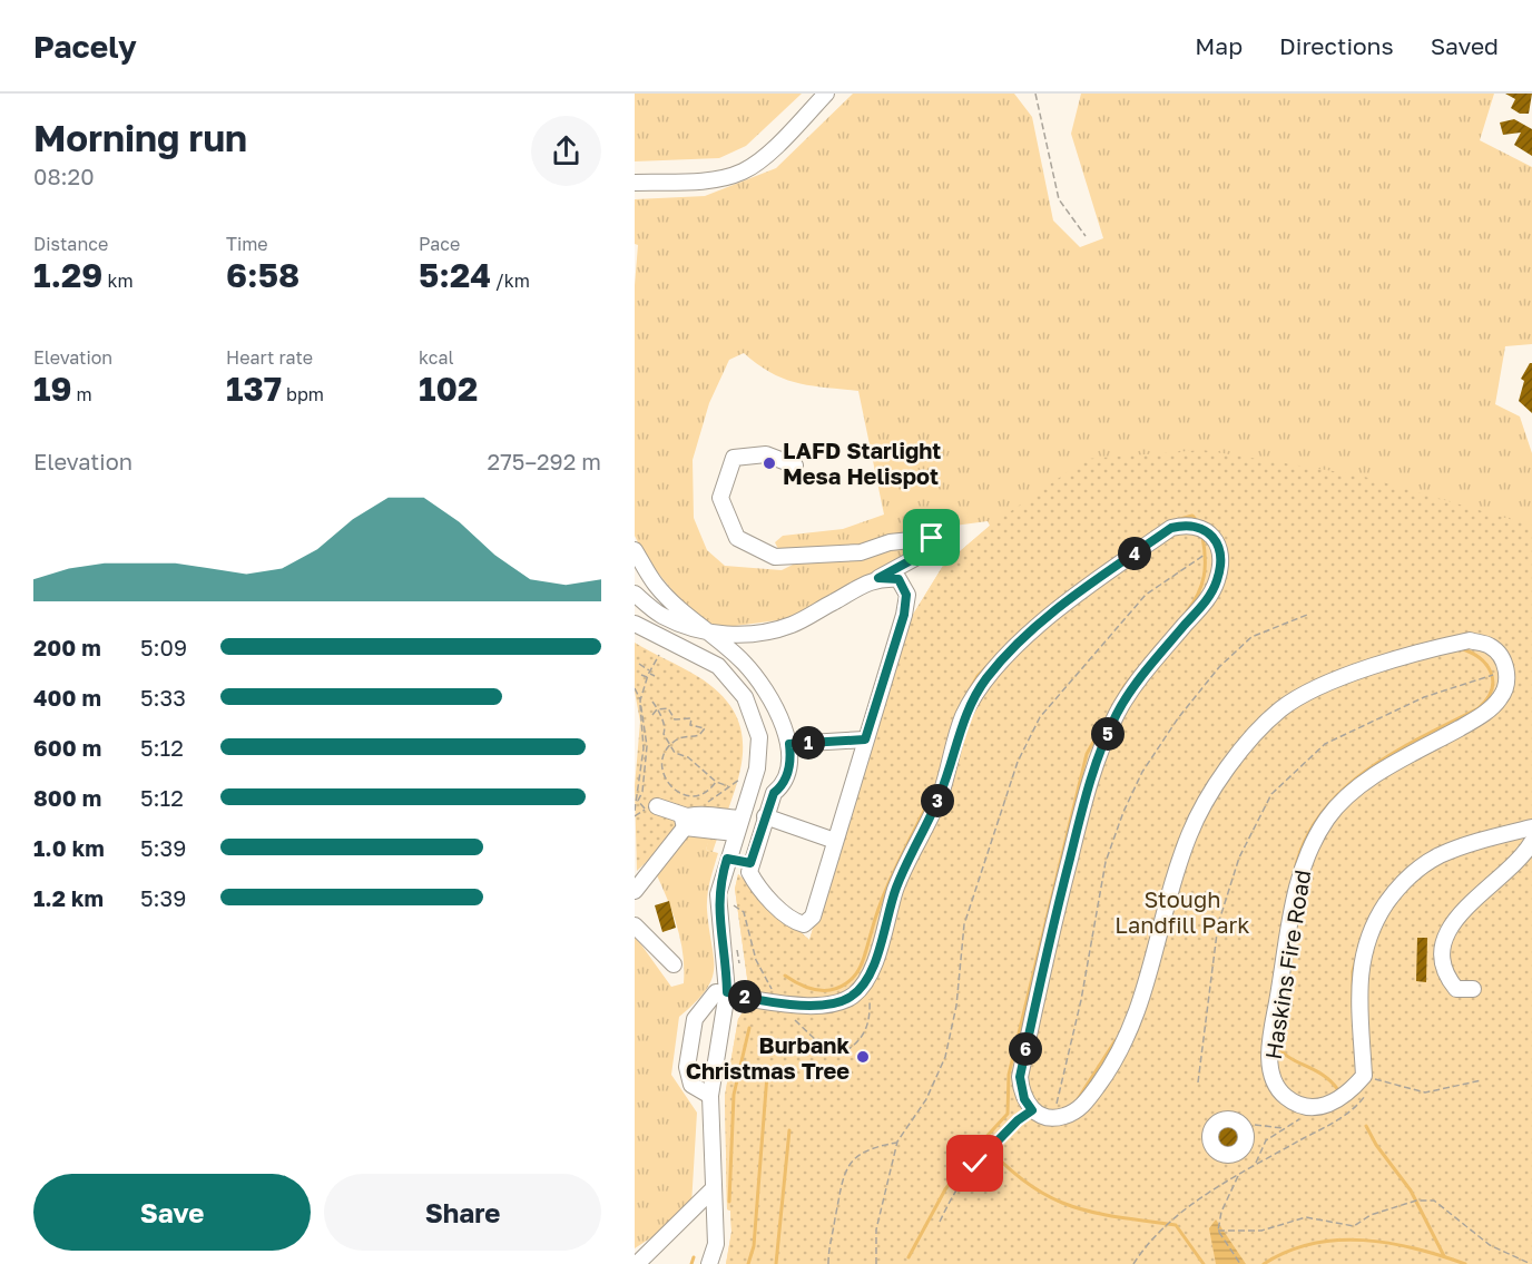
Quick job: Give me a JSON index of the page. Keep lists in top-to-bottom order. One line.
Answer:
{"streets":{"street":["Haskins Fire Road"]},"parks":["Stough Landfill Park"],"places":["LAFD Starlight Mesa Helispot","Burbank Christmas Tree"],"page":{"header":"Pacely","nav":["Map","Directions","Saved"],"heading":["Morning run","08:20"],"stats":[["Distance","1.29 km"],["Time","6:58"],["Pace","5:24 /km"],["Elevation","19 m"],["Heart rate","137 bpm"],["kcal","102"]],"chart":["Elevation","275–292 m"],"pins":["4","5","1","3","2","6"],"list":[{"name":"200 m","note":"5:09"},{"name":"400 m","note":"5:33"},{"name":"600 m","note":"5:12"},{"name":"800 m","note":"5:12"},{"name":"1.0 km","note":"5:39"},{"name":"1.2 km","note":"5:39"}],"buttons":["Save","Share"]}}
